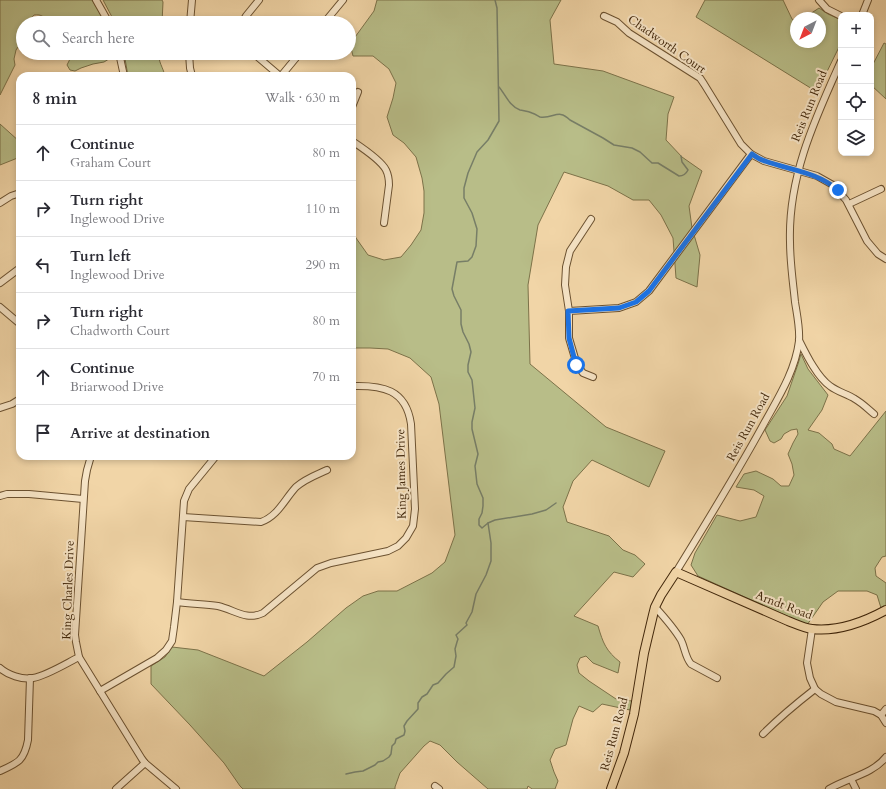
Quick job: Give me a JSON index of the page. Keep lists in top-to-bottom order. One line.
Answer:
{"streets":{"main road":["Reis Run Road","Arndt Road"],"street":["Chadworth Court","King James Drive","King Charles Drive"]},"crossings":[["Chadworth Court","Reis Run Road"],["Reis Run Road","Arndt Road"]],"north":"bottom left","page":{"map_buttons":["+","−"],"search":"Search here","heading":["8 min","Walk · 630 m"],"list":[["Continue","Graham Court","80 m"],["Turn right","Inglewood Drive","110 m"],["Turn left","Inglewood Drive","290 m"],["Turn right","Chadworth Court","80 m"],["Continue","Briarwood Drive","70 m"],"Arrive at destination"]}}
